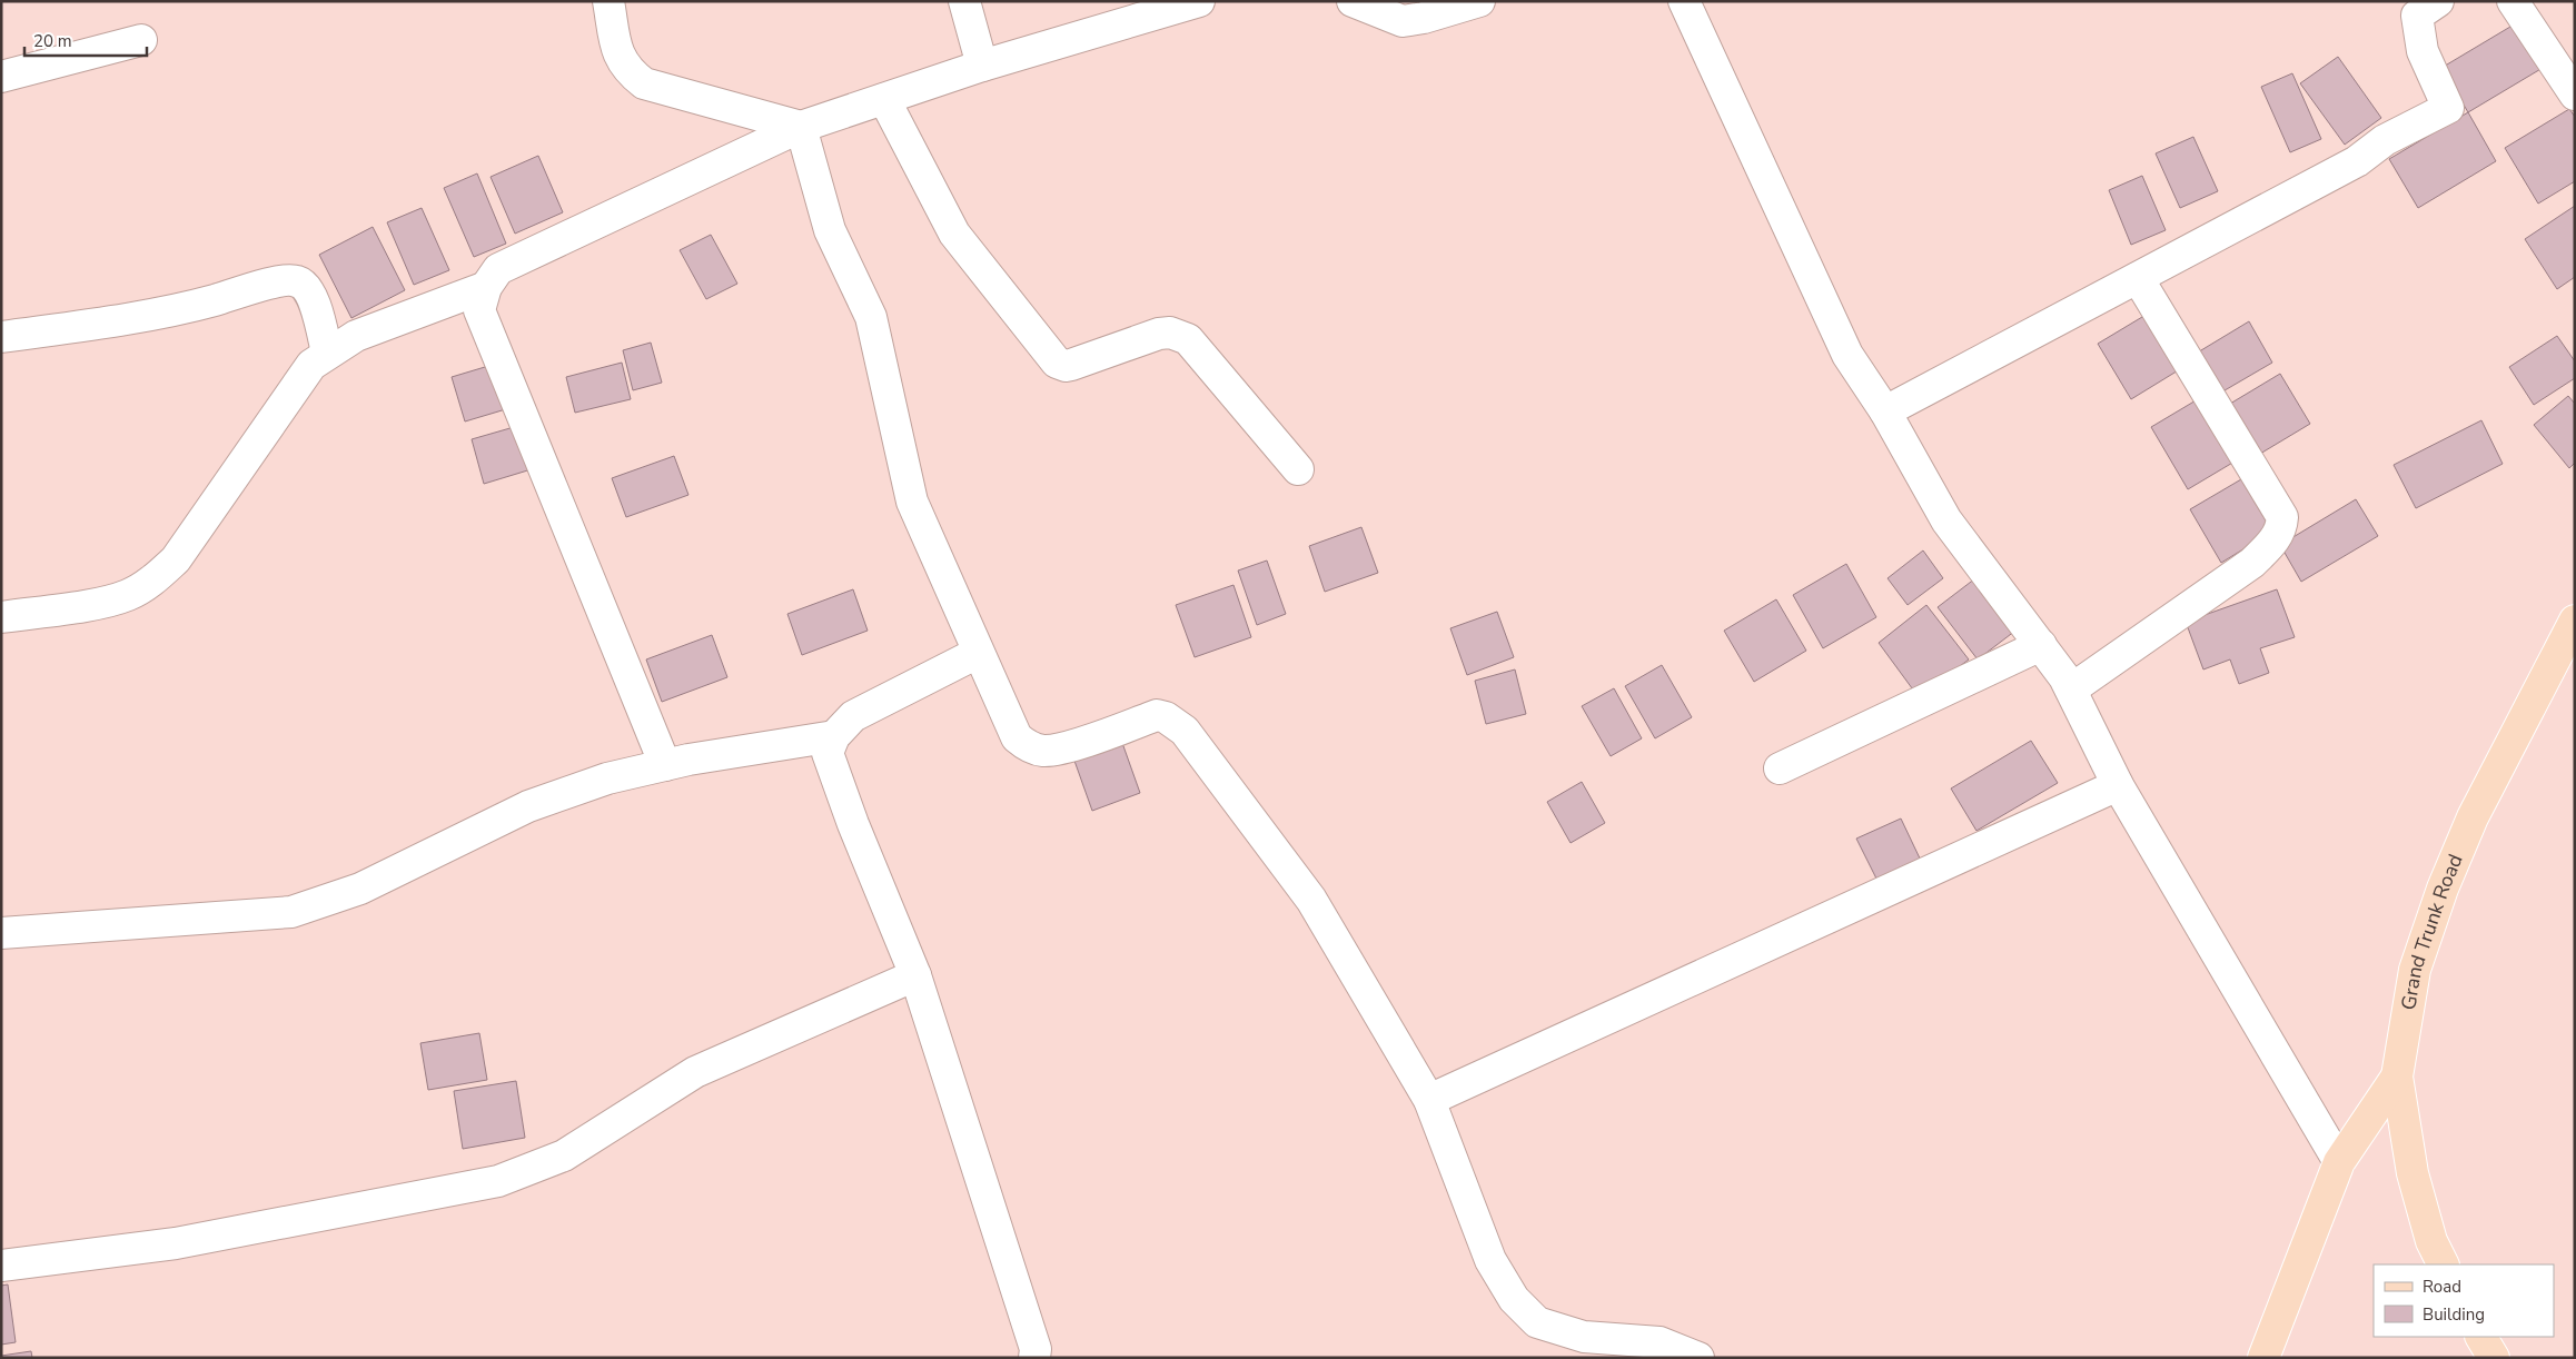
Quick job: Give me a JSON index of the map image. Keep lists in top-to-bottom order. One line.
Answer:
{"streets":{"main road":["Grand Trunk Road"]},"legend":["Road","Building"],"scale_bar":"20 m"}
